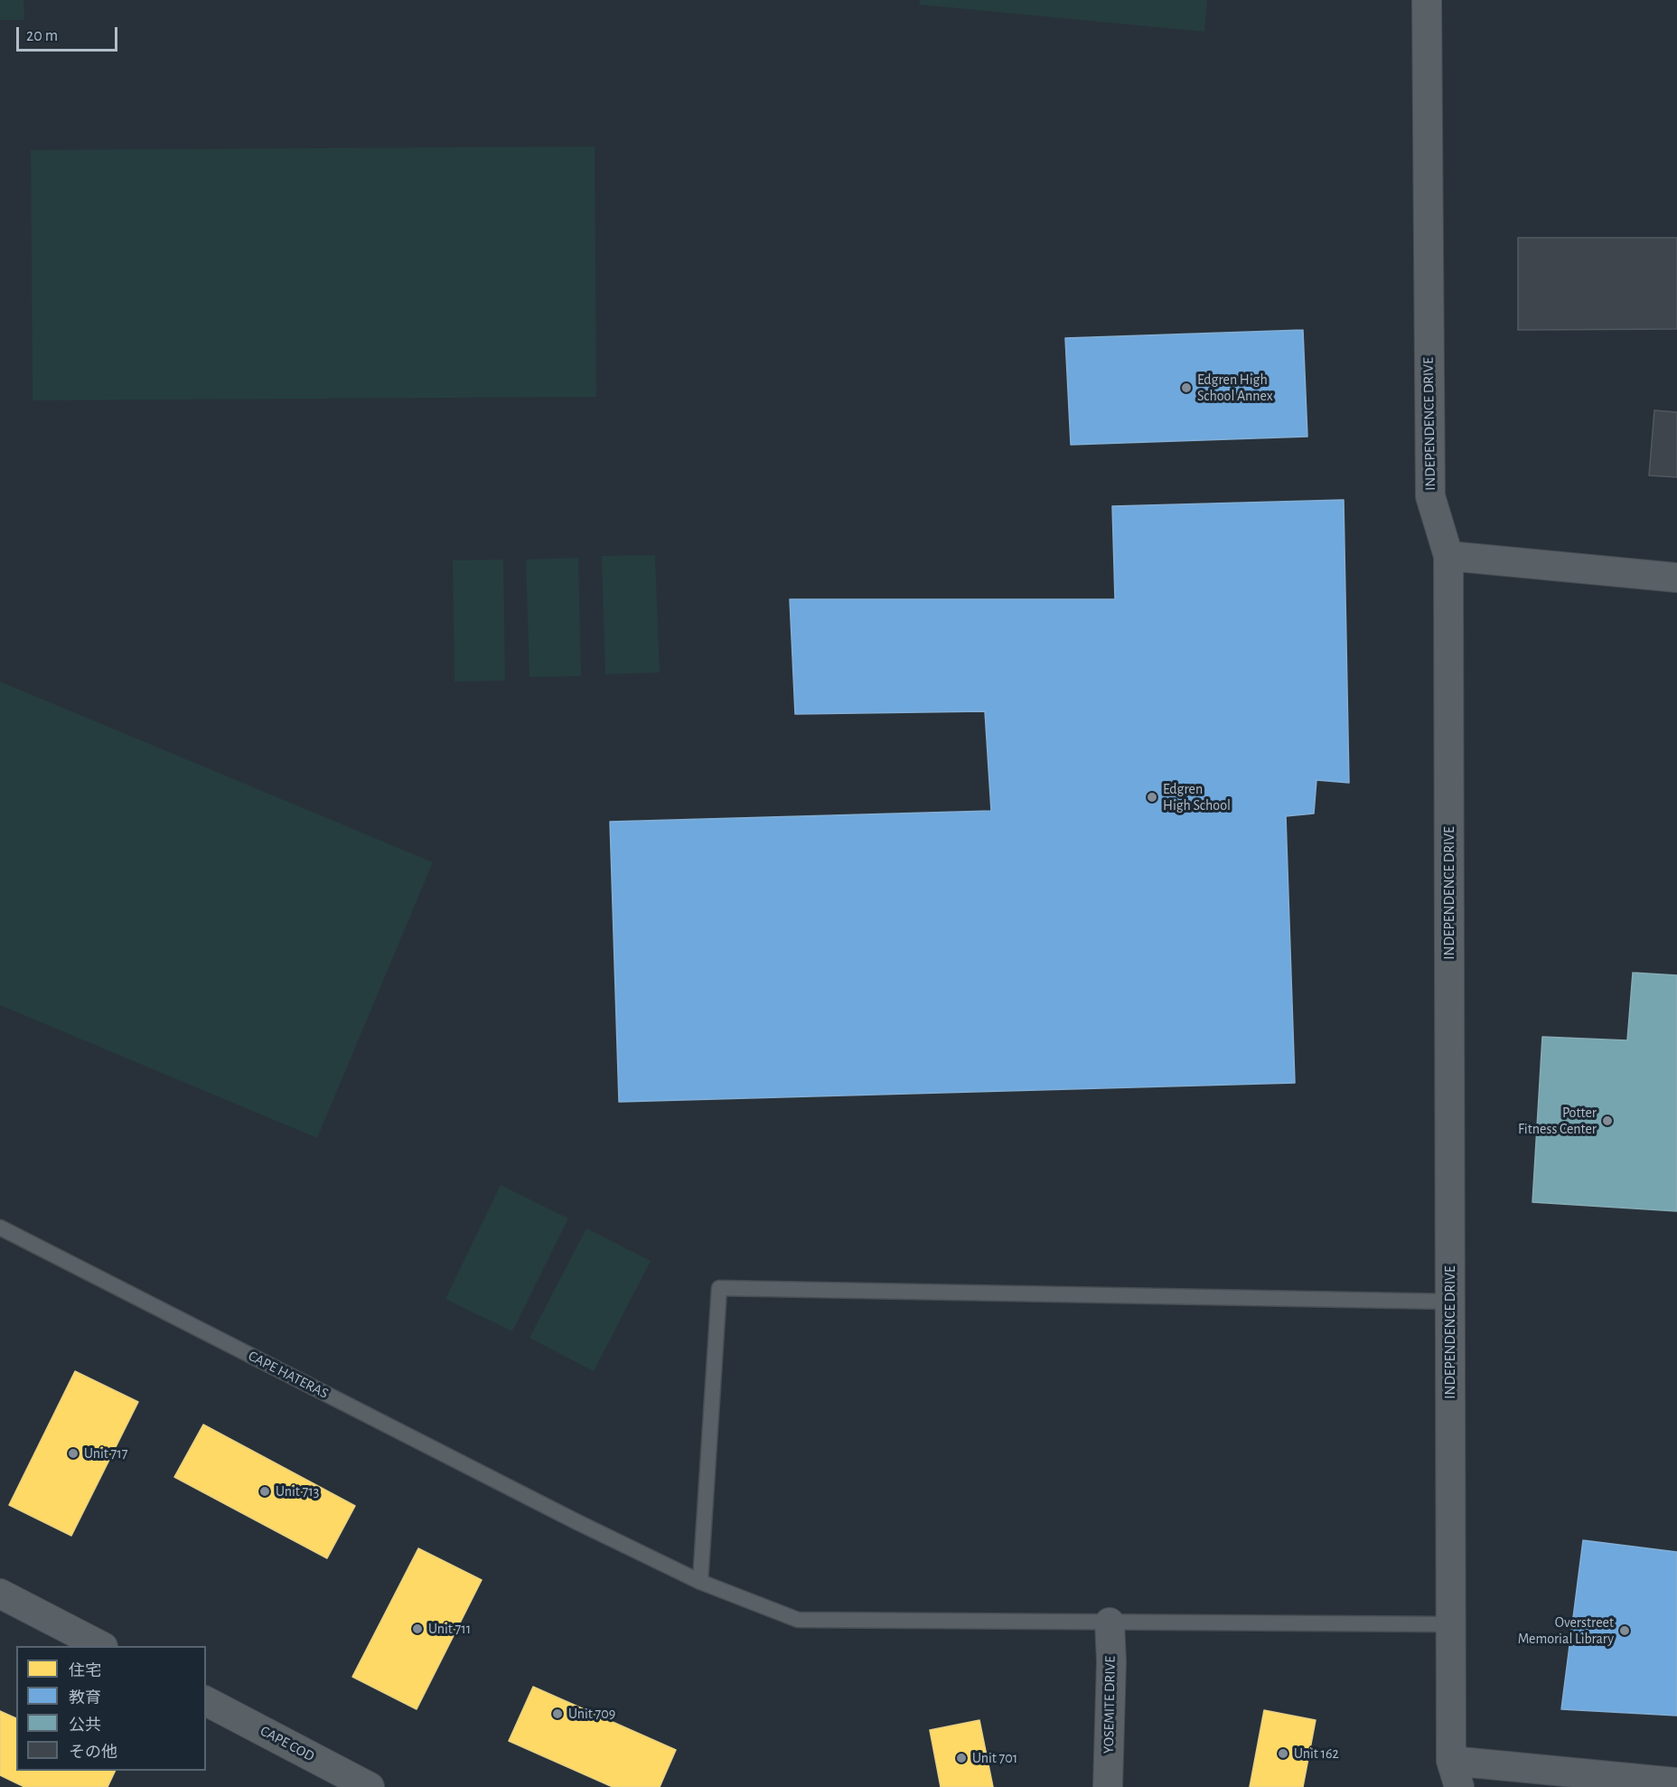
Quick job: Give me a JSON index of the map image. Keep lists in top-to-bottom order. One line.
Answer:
{"streets":{"street":["INDEPENDENCE DRIVE","YOSEMITE DRIVE","CAPE COD"],"lane":["CAPE HATERAS"]},"crossings":[["INDEPENDENCE DRIVE","CAPE HATERAS"],["CAPE HATERAS","YOSEMITE DRIVE"]],"places":["Edgren High School Annex","Edgren High School","Potter Fitness Center","Unit 717","Unit 713","Unit 711","Overstreet Memorial Library","Unit 709","Unit 162","Unit 701"],"legend":["住宅","教育","公共","その他"],"scale_bar":"20 m"}
